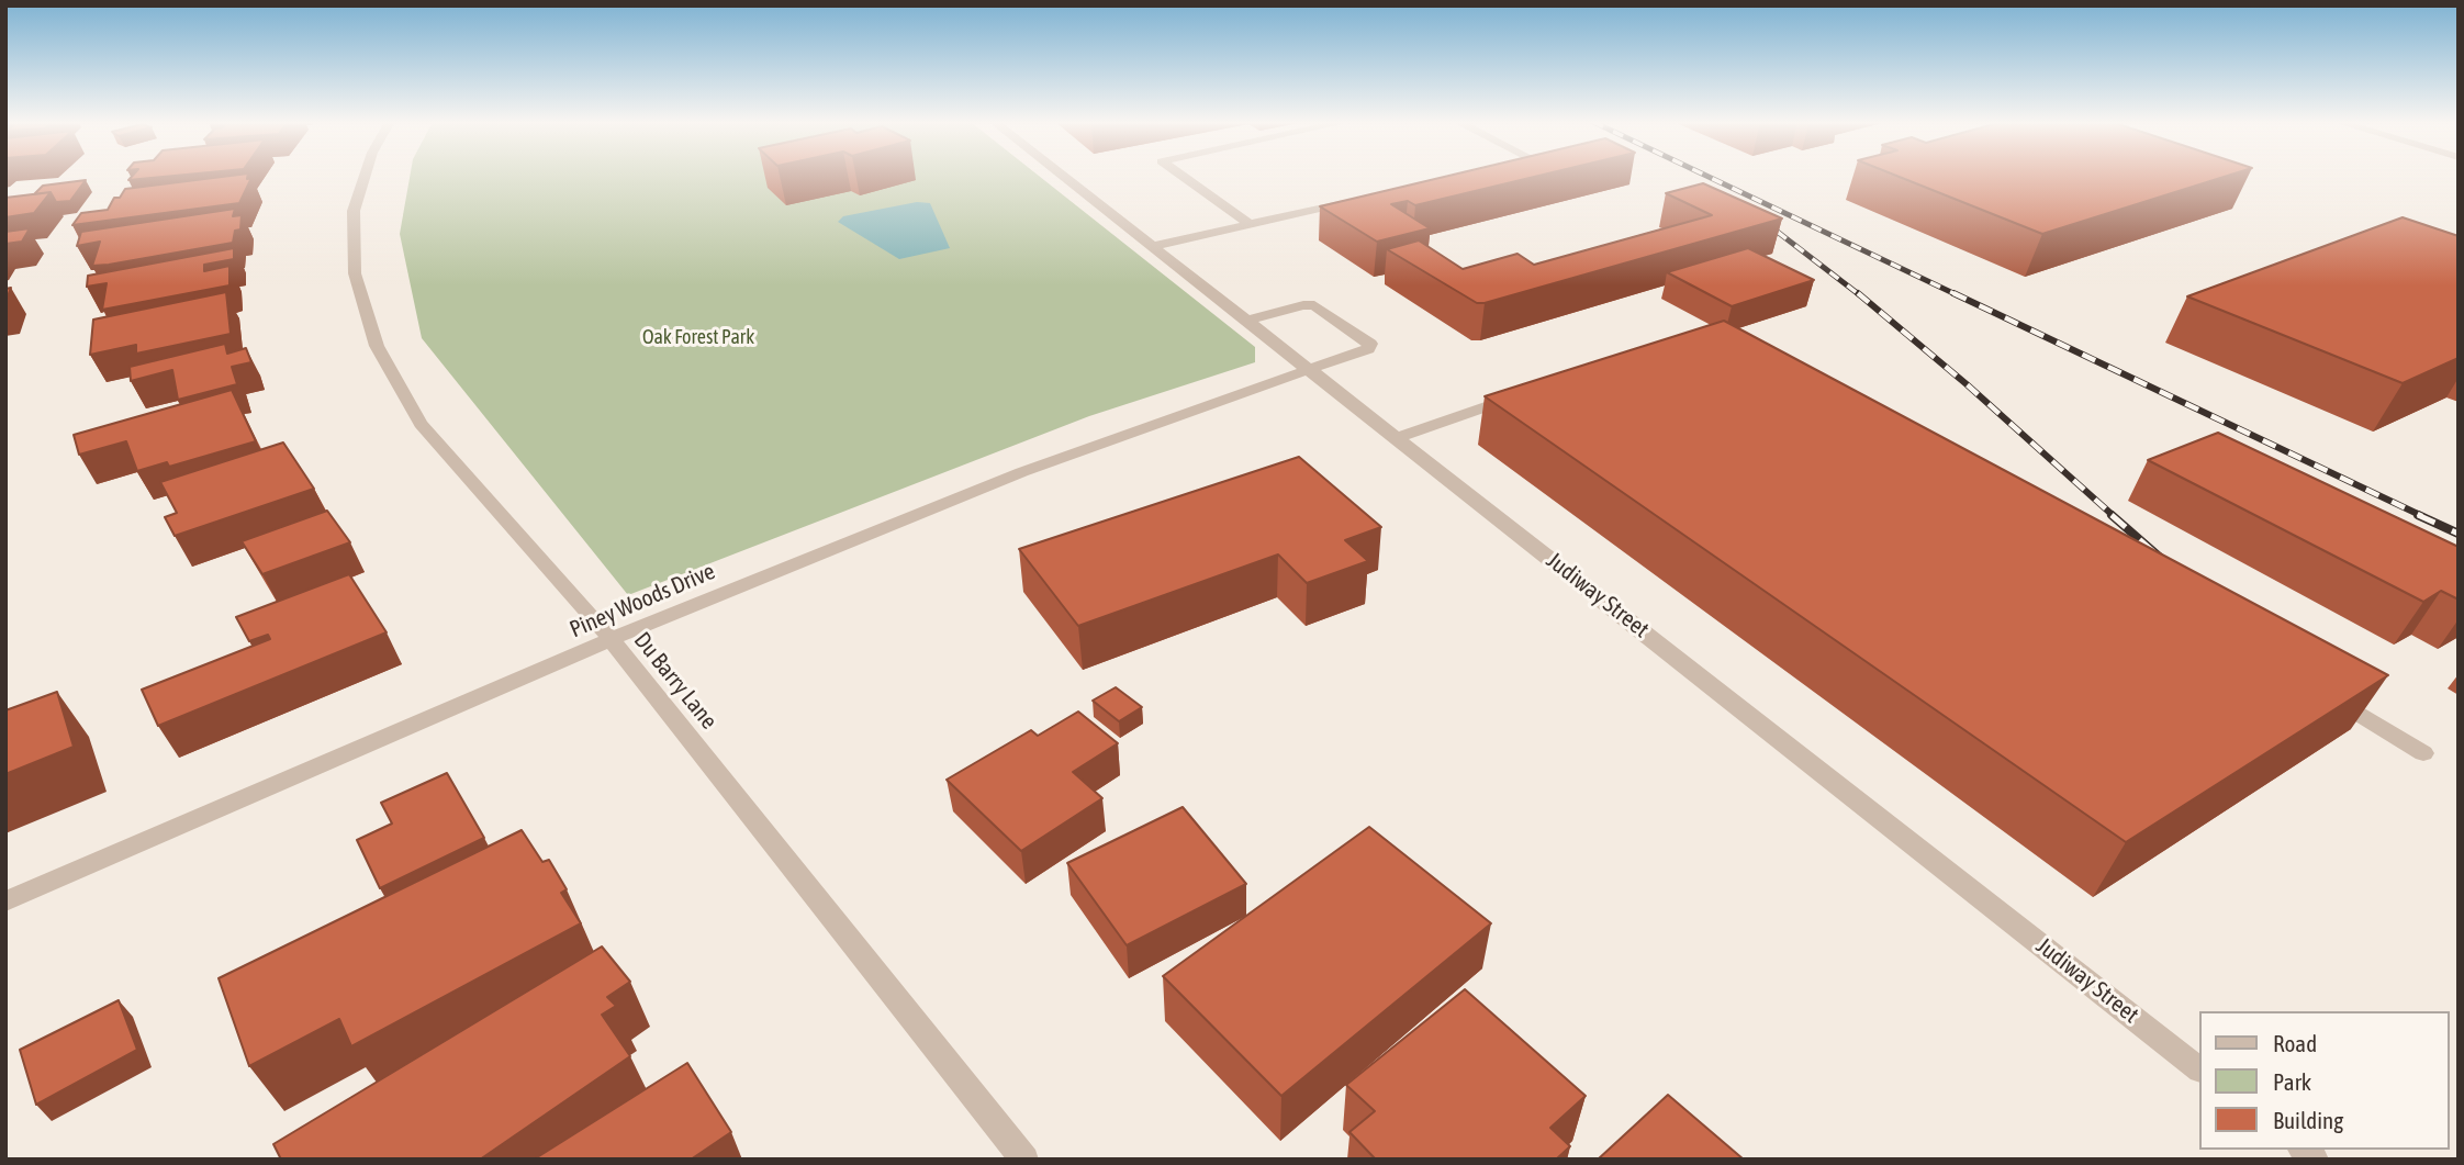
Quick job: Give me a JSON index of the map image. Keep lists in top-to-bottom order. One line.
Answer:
{"streets":{"street":["Judiway Street","Piney Woods Drive","Du Barry Lane"]},"crossings":[["Judiway Street","Piney Woods Drive"],["Piney Woods Drive","Du Barry Lane"]],"parks":["Oak Forest Park"],"legend":["Road","Park","Building"]}
